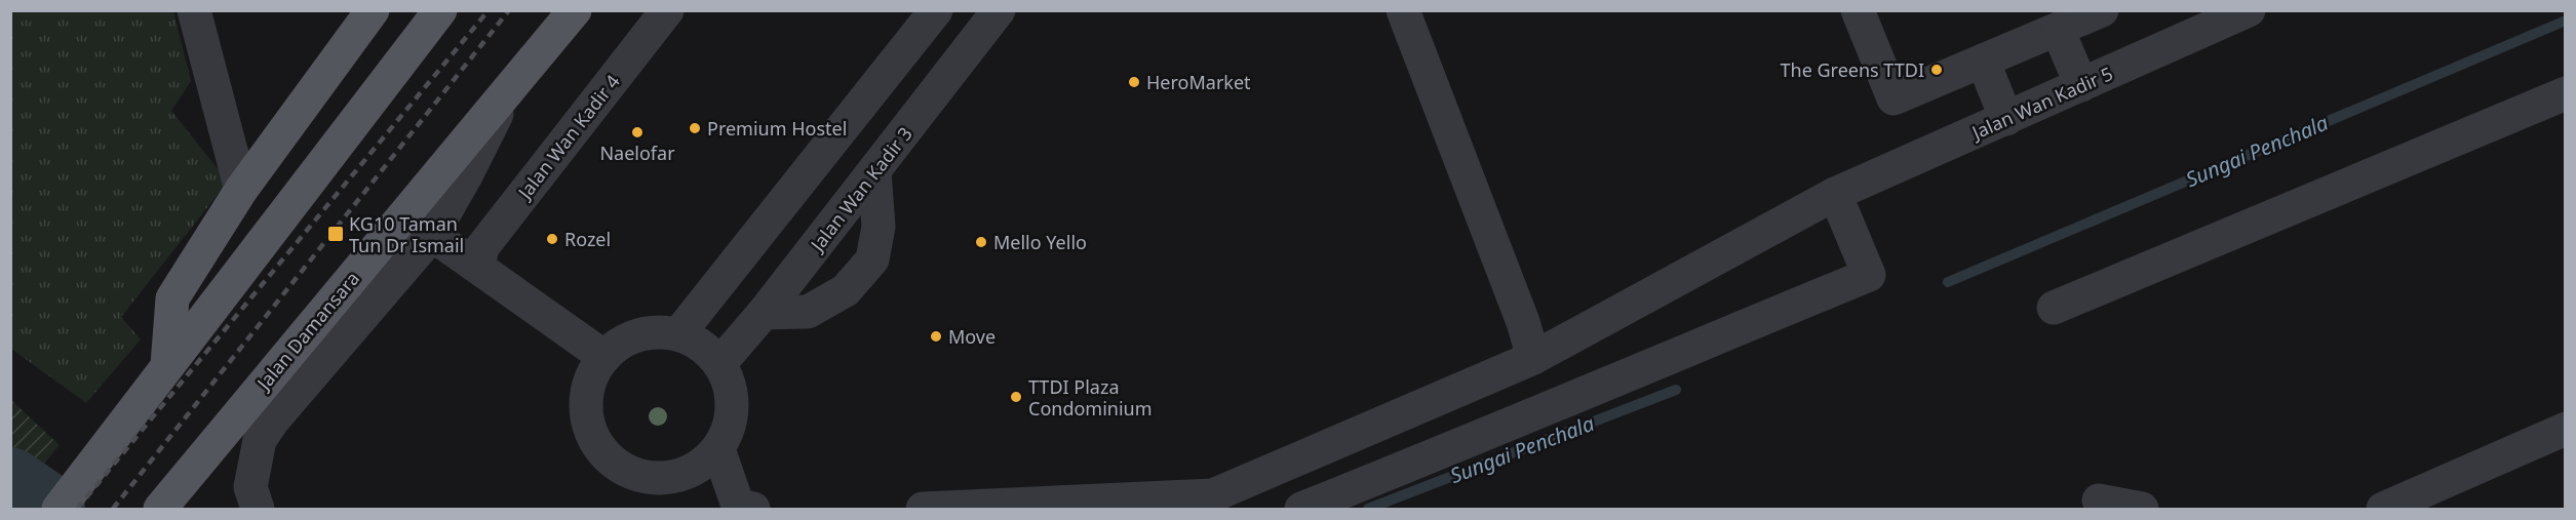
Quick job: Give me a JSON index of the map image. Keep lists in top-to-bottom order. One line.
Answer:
{"streets":{"main road":["Jalan Damansara"],"street":["Jalan Wan Kadir 5","Jalan Wan Kadir 4","Jalan Wan Kadir 3"]},"water":["Sungai Penchala"],"places":{"other":["The Greens TTDI","HeroMarket","Premium Hostel","Naelofar","Rozel","Mello Yello","Move","TTDI Plaza Condominium"],"transit":["KG10 Taman Tun Dr Ismail"]}}
